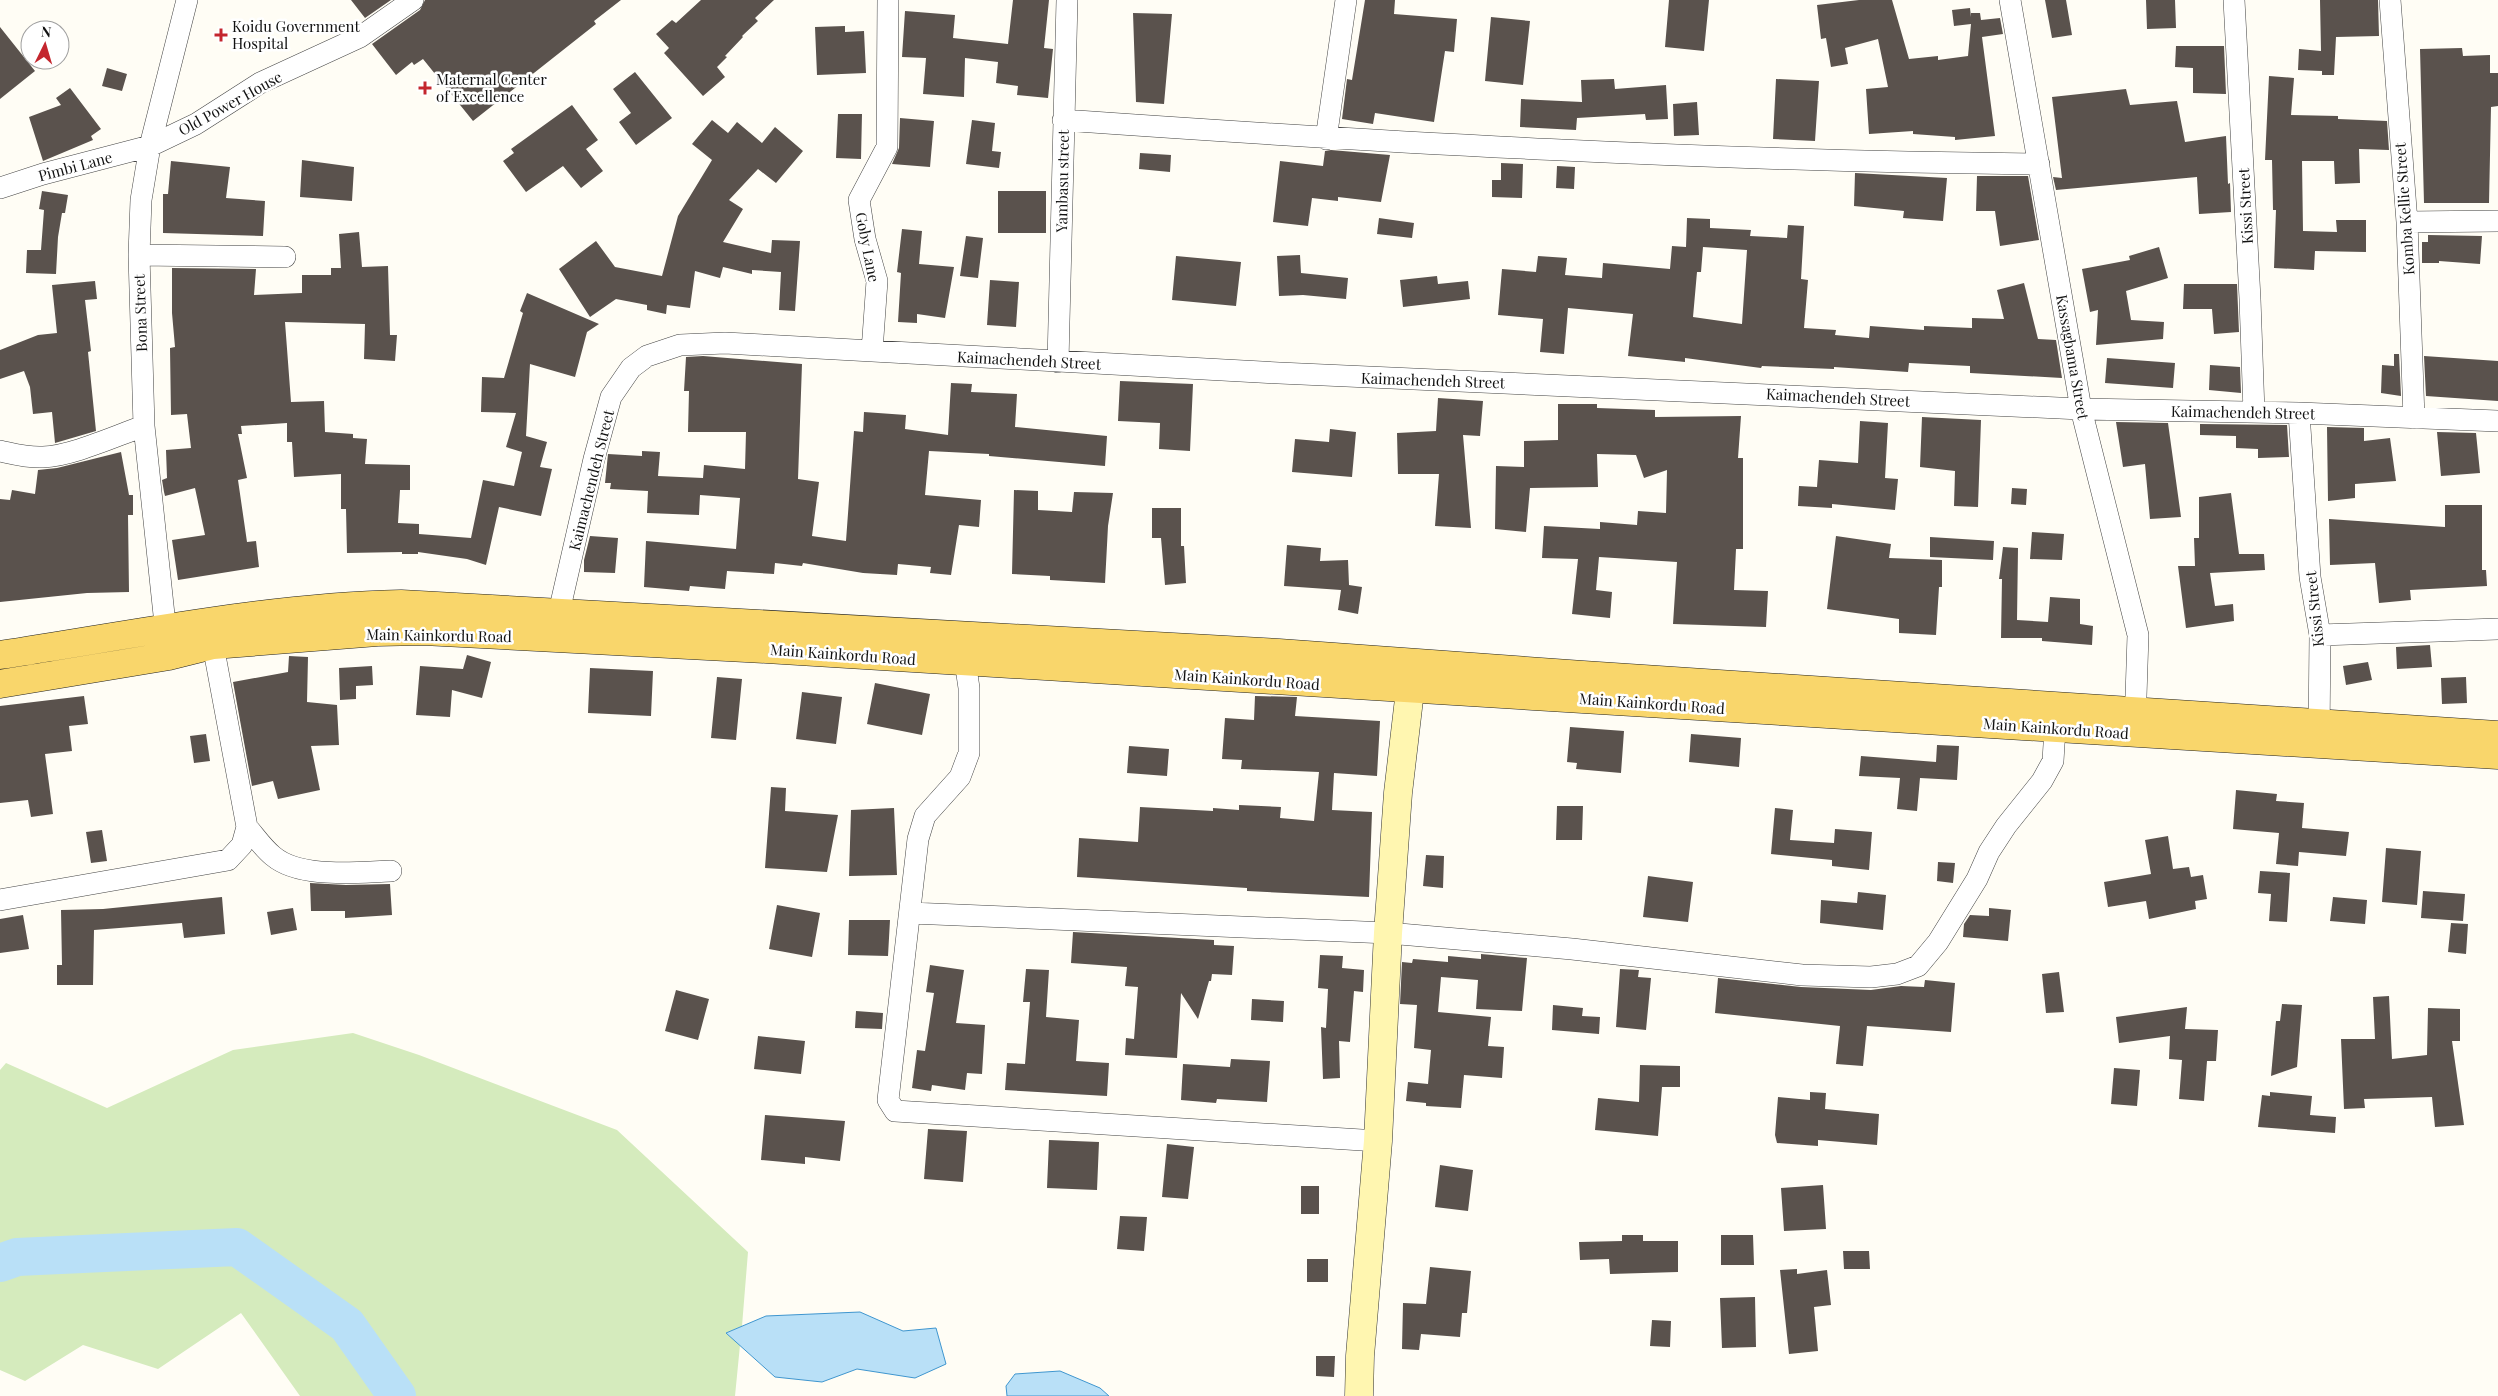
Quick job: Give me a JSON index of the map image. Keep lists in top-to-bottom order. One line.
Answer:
{"streets":{"main road":["Main Kainkordu Road"],"street":["Old Power House","Pimbi Lane","Yambasu street","Kissi Street","Komba Kellie Street","Goby Lane","Bona Street","Kassagbama Street","Kaimachendeh Street"]},"crossings":[["Old Power House","Pimbi Lane"],["Old Power House","Bona Street"],["Pimbi Lane","Bona Street"],["Yambasu street","Kaimachendeh Street"],["Kissi Street","Kaimachendeh Street"],["Komba Kellie Street","Kaimachendeh Street"],["Goby Lane","Kaimachendeh Street"],["Bona Street","Main Kainkordu Road"],["Kassagbama Street","Kaimachendeh Street"],["Kassagbama Street","Main Kainkordu Road"],["Kaimachendeh Street","Main Kainkordu Road"]],"places":{"health":["Koidu Government Hospital","Maternal Center of Excellence"]},"north":"top"}
